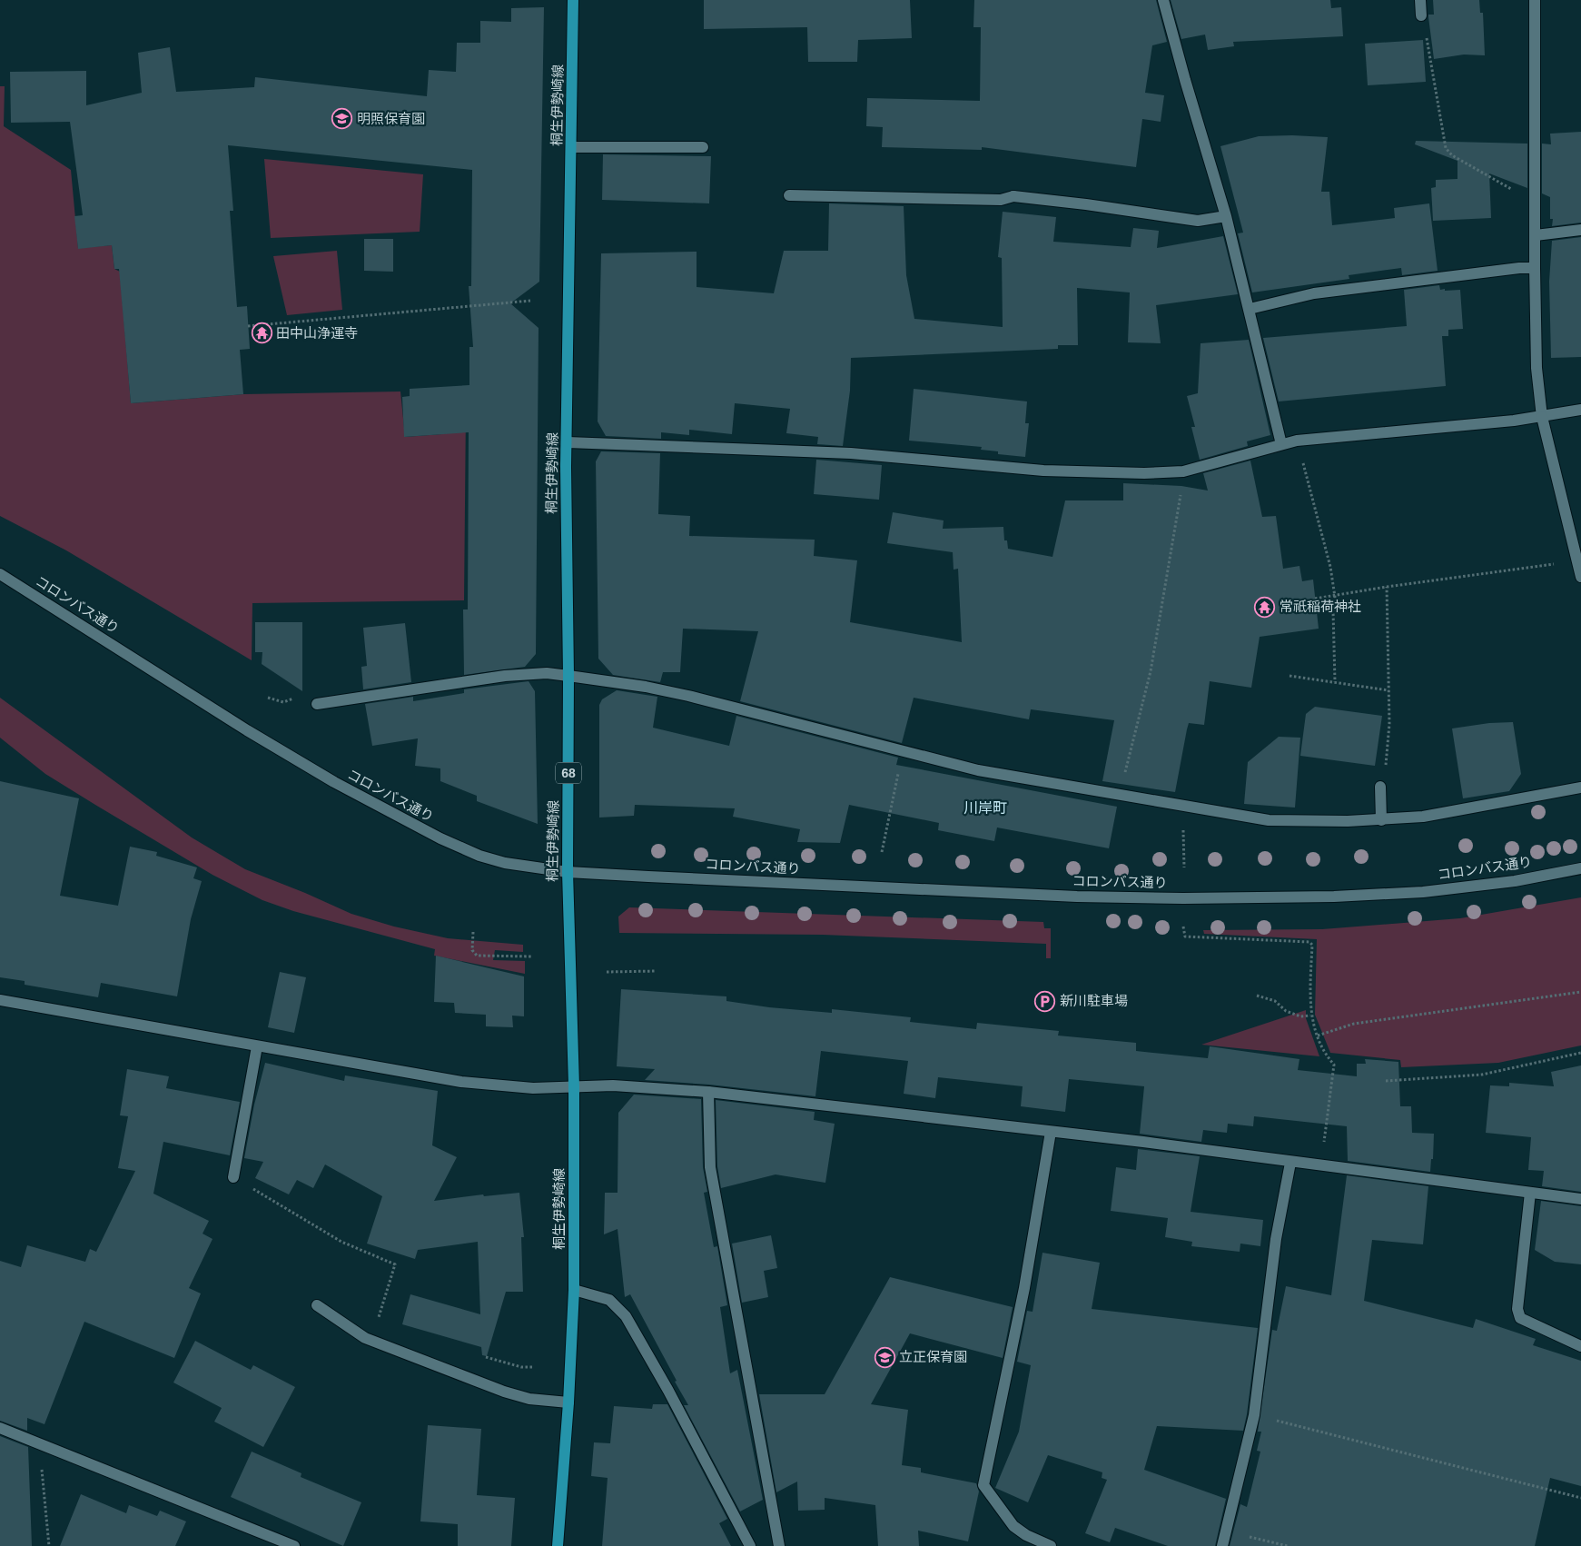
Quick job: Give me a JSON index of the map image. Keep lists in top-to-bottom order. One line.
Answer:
{"streets":{"main road":["桐生伊勢崎線","68"],"street":["コロンバス通り"]},"crossings":[["桐生伊勢崎線","コロンバス通り"]],"districts":["川岸町"],"places":{"school or university":["明照保育園","立正保育園"],"temple":["田中山浄運寺","常祇稲荷神社"],"parking":["新川駐車場"]}}
